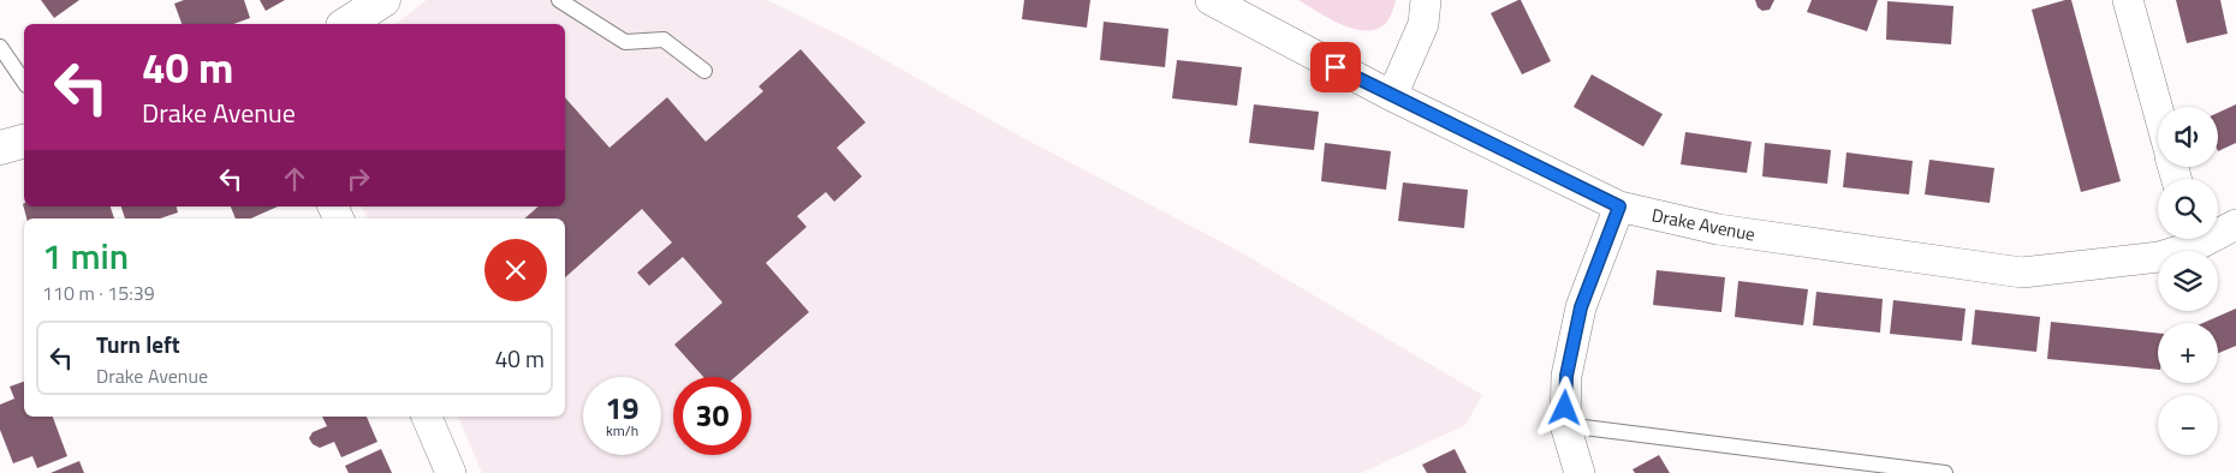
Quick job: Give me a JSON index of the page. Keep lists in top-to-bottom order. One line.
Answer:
{"streets":{"street":["Drake Avenue"]},"page":{"turn":["40 m","Drake Avenue"],"map_buttons":["+","−"],"heading":["1 min","110 m · 15:39"],"list":[{"name":"Turn left","note":"Drake Avenue","value":"40 m"}],"speed":"19 km/h","limit":"30"}}
